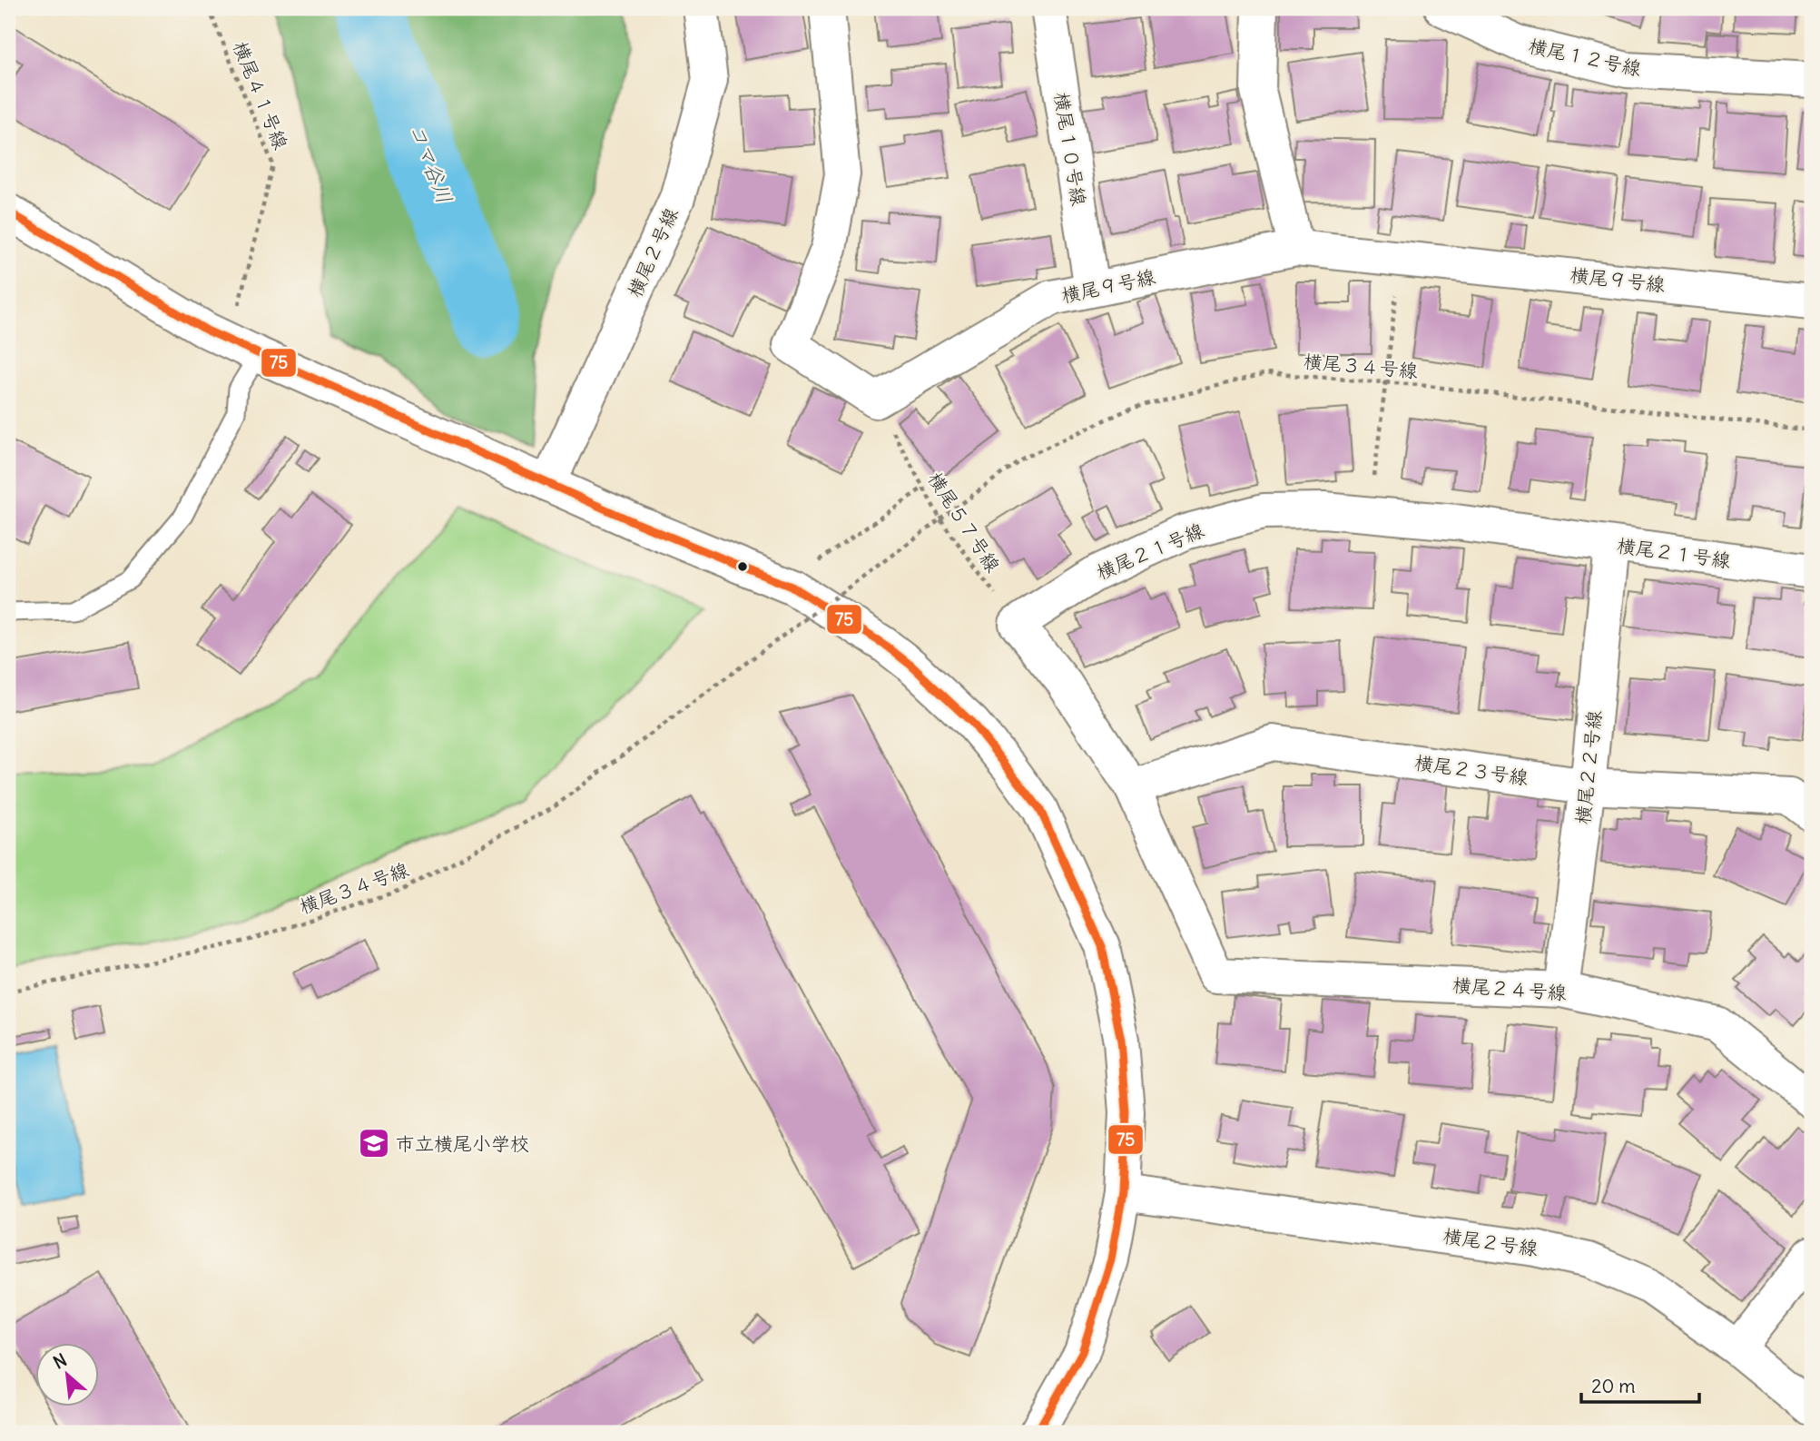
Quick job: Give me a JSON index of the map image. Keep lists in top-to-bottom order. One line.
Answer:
{"streets":{"street":["横尾１２号線","横尾１０号線","横尾２号線","横尾９号線","横尾２１号線","横尾２２号線","横尾２３号線","横尾２４号線"],"path":["横尾４１号線","横尾３４号線","横尾５７号線"]},"crossings":[["横尾１０号線","横尾９号線"],["横尾９号線","横尾５７号線"],["横尾３４号線","横尾５７号線"],["横尾５７号線","横尾２１号線"],["横尾２１号線","横尾２２号線"],["横尾２２号線","横尾２３号線"],["横尾２２号線","横尾２４号線"],["横尾２３号線","横尾２４号線"]],"water":["コマ谷川"],"places":{"school or university":["市立横尾小学校"]},"lines":["transit line 75"],"scale_bar":"20 m","north":"top left"}
